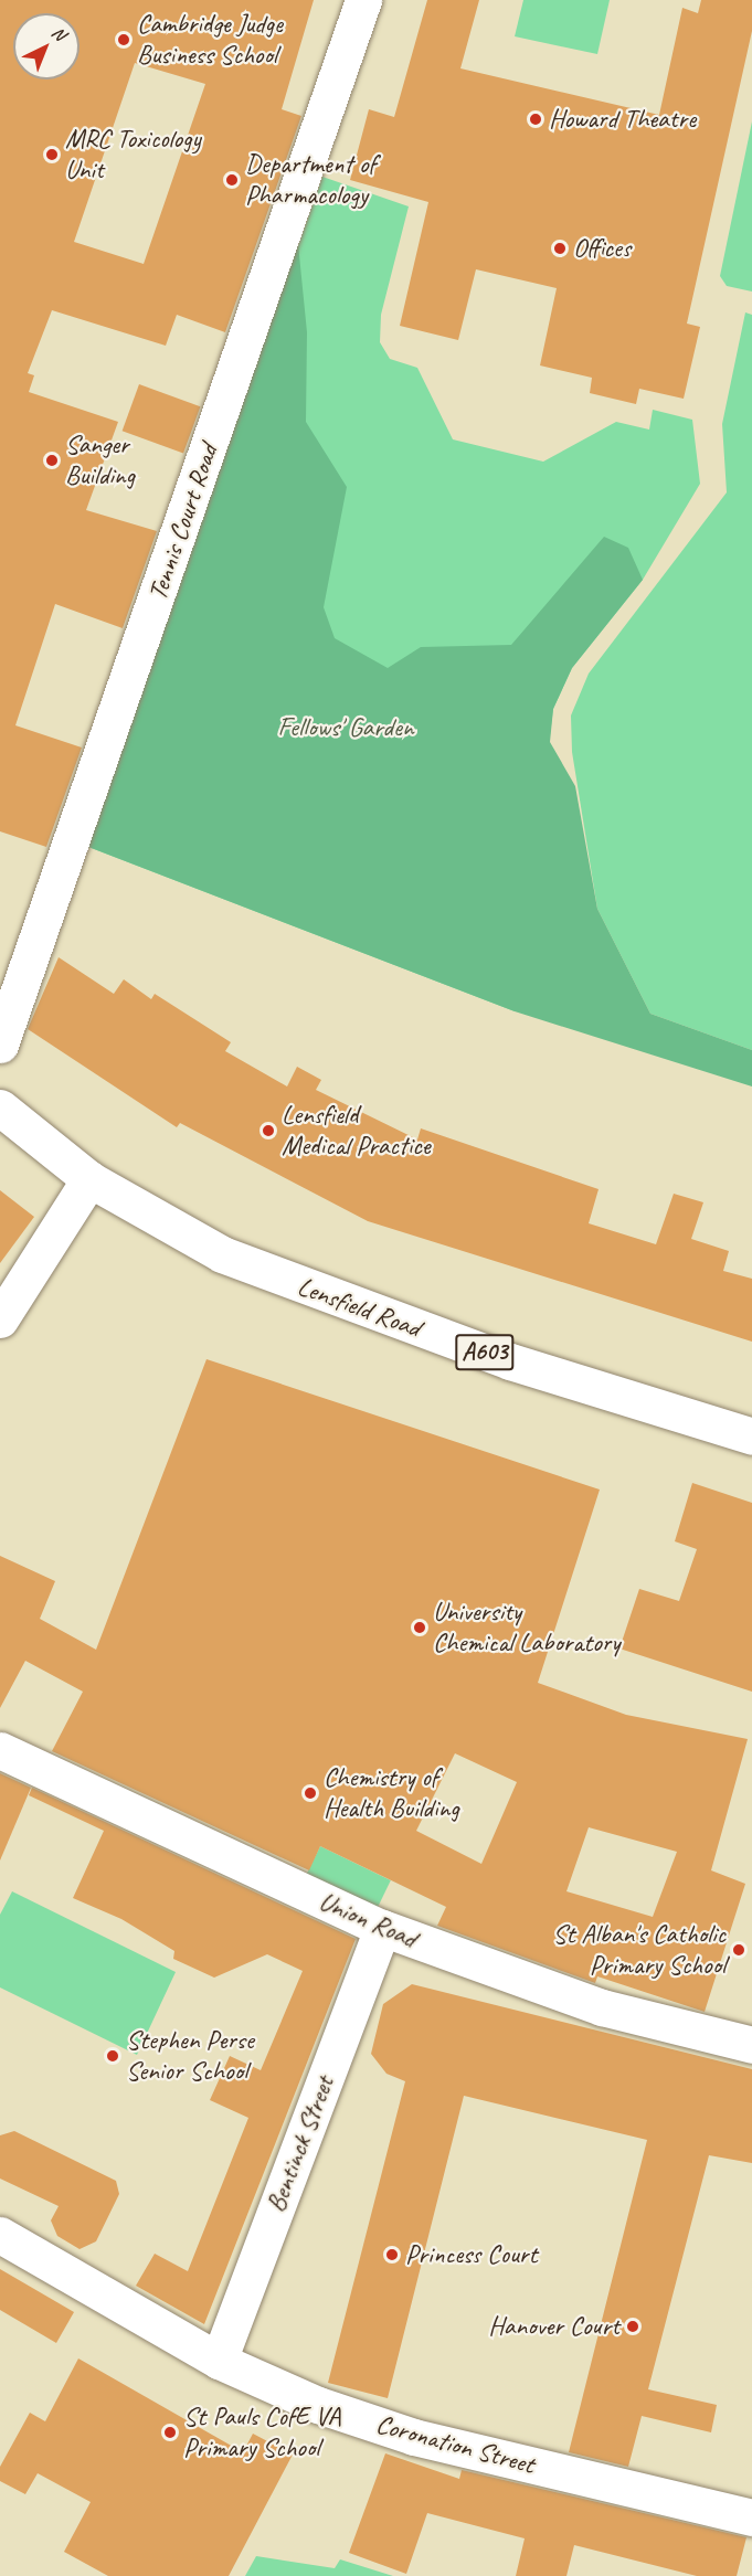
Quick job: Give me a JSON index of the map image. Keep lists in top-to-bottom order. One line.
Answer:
{"streets":{"street":["Tennis Court Road","Lensfield Road","A603","Union Road","Bentinck Street","Coronation Street"]},"crossings":[["Union Road","Bentinck Street"],["Bentinck Street","Coronation Street"]],"parks":["Fellows' Garden"],"places":["Cambridge Judge Business School","Howard Theatre","MRC Toxicology Unit","Department of Pharmacology","Offices","Sanger Building","Lensfield Medical Practice","University Chemical Laboratory","Chemistry of Health Building","St Alban's Catholic Primary School","Stephen Perse Senior School","Princess Court","Hanover Court","St Pauls CofE VA Primary School"],"north":"top right"}
